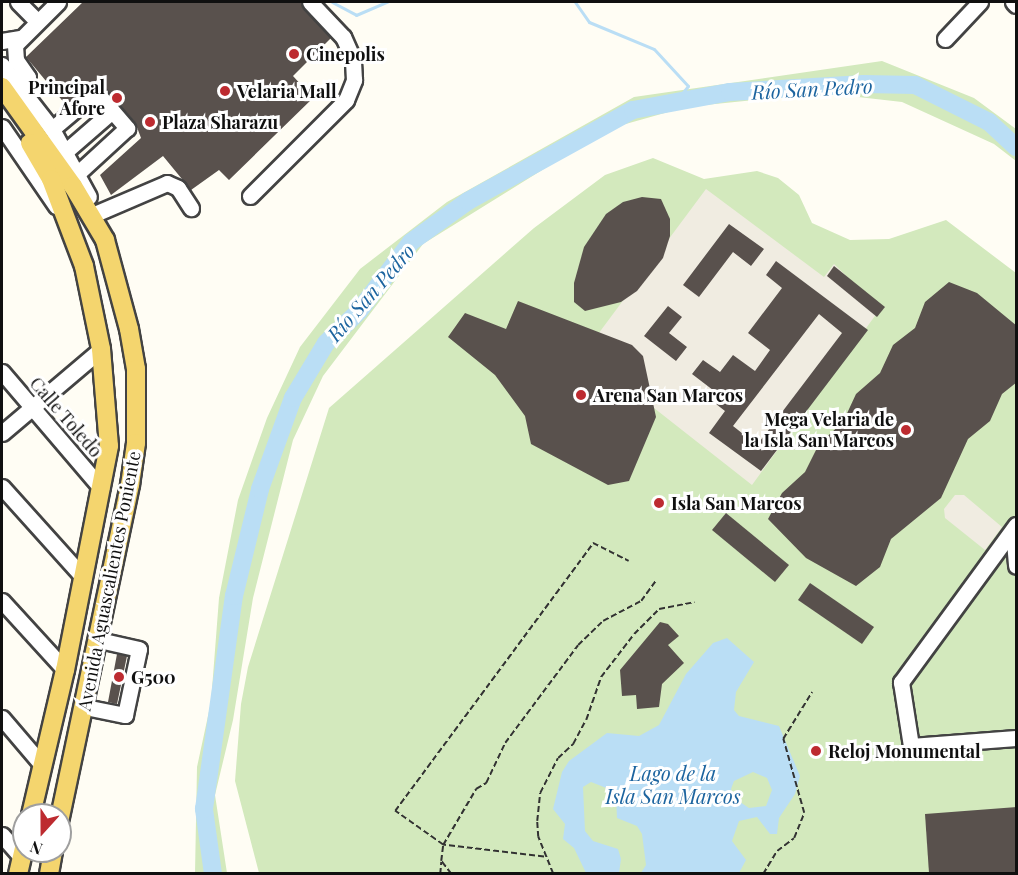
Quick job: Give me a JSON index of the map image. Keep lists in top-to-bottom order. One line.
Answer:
{"streets":{"main road":["Avenida Aguascalientes Poniente"],"street":["Calle Toledo"]},"crossings":[["Calle Toledo","Avenida Aguascalientes Poniente"]],"water":["Río San Pedro","Lago de la Isla San Marcos"],"places":["Cinepolis","Velaria Mall","Principal Afore","Plaza Sharazu","Arena San Marcos","Mega Velaria de la Isla San Marcos","Isla San Marcos","G500","Reloj Monumental"],"north":"bottom"}
